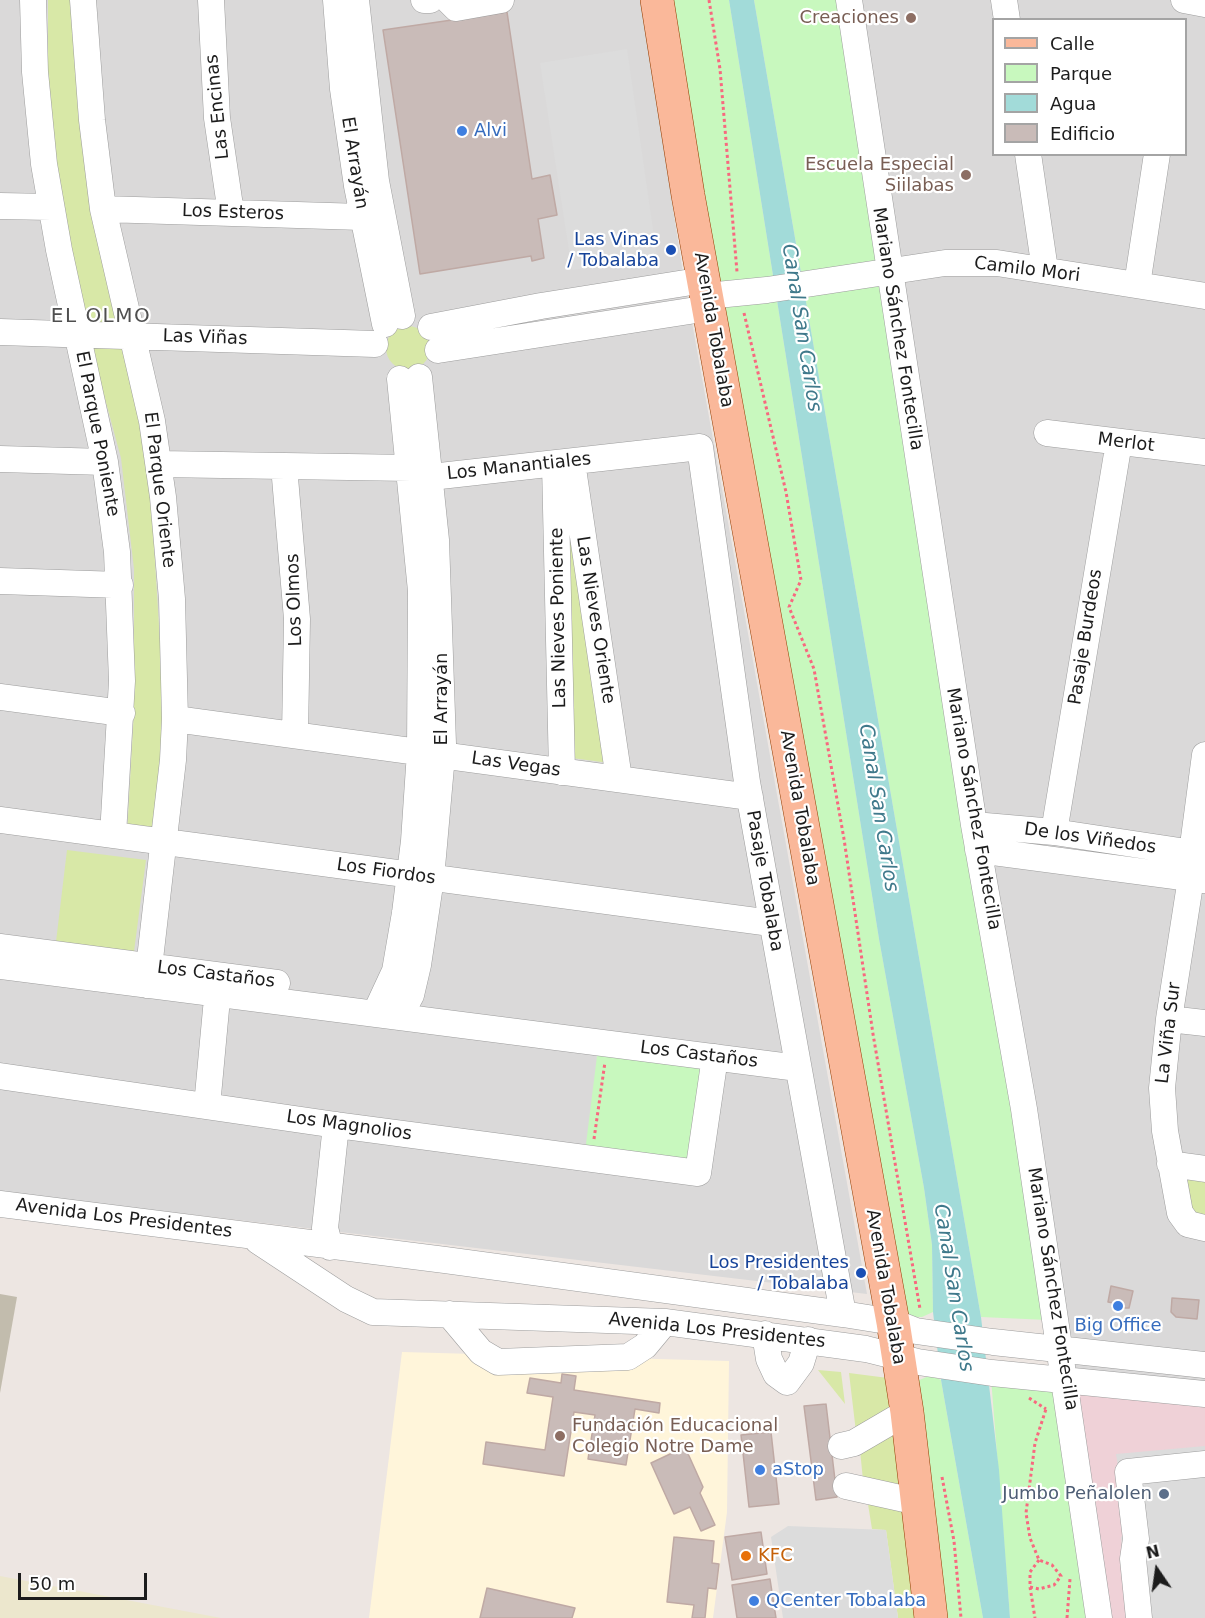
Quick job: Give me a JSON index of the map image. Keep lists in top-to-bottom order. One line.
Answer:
{"streets":{"main road":["Avenida Tobalaba"],"street":["Las Encinas","El Arrayán","Los Esteros","Camilo Mori","Mariano Sánchez Fontecilla","Las Viñas","El Parque Poniente","Merlot","Los Manantiales","El Parque Oriente","Los Olmos","Las Nieves Poniente","Las Nieves Oriente","Pasaje Burdeos","Las Vegas","De los Viñedos","Los Fiordos","Pasaje Tobalaba","Los Castaños","La Viña Sur","Los Magnolios","Avenida Los Presidentes"]},"crossings":[["Las Encinas","Los Esteros"],["El Arrayán","Los Esteros"],["El Arrayán","Las Viñas"],["El Arrayán","Los Manantiales"],["El Arrayán","Las Vegas"],["El Arrayán","Los Fiordos"],["El Arrayán","Los Castaños"],["Los Esteros","El Parque Oriente"],["Camilo Mori","Mariano Sánchez Fontecilla"],["Camilo Mori","Avenida Tobalaba"],["Mariano Sánchez Fontecilla","De los Viñedos"],["Mariano Sánchez Fontecilla","Avenida Los Presidentes"],["Avenida Tobalaba","Avenida Los Presidentes"],["Las Viñas","El Parque Poniente"],["Las Viñas","El Parque Oriente"],["El Parque Poniente","Los Fiordos"],["Merlot","Pasaje Burdeos"],["Los Manantiales","El Parque Oriente"],["Los Manantiales","Los Olmos"],["Los Manantiales","Las Nieves Poniente"],["Los Manantiales","Las Nieves Oriente"],["Los Manantiales","Pasaje Tobalaba"],["El Parque Oriente","Las Vegas"],["El Parque Oriente","Los Fiordos"],["El Parque Oriente","Los Castaños"],["Los Olmos","Las Vegas"],["Las Nieves Poniente","Las Nieves Oriente"],["Las Nieves Poniente","Las Vegas"],["Las Nieves Oriente","Las Vegas"],["Pasaje Burdeos","De los Viñedos"],["Las Vegas","Pasaje Tobalaba"],["De los Viñedos","La Viña Sur"],["Los Fiordos","Pasaje Tobalaba"],["Pasaje Tobalaba","Los Castaños"],["Pasaje Tobalaba","Avenida Los Presidentes"],["Los Castaños","Los Magnolios"]],"districts":["EL OLMO"],"water":["Canal San Carlos"],"places":["Creaciones","Alvi","Escuela Especial Siilabas","Las Vinas / Tobalaba","Los Presidentes / Tobalaba","Big Office","Fundación Educacional Colegio Notre Dame","aStop","Jumbo Peñalolen","KFC","QCenter Tobalaba"],"legend":["Calle","Parque","Agua","Edificio"],"scale_bar":"50 m","north":"top"}
